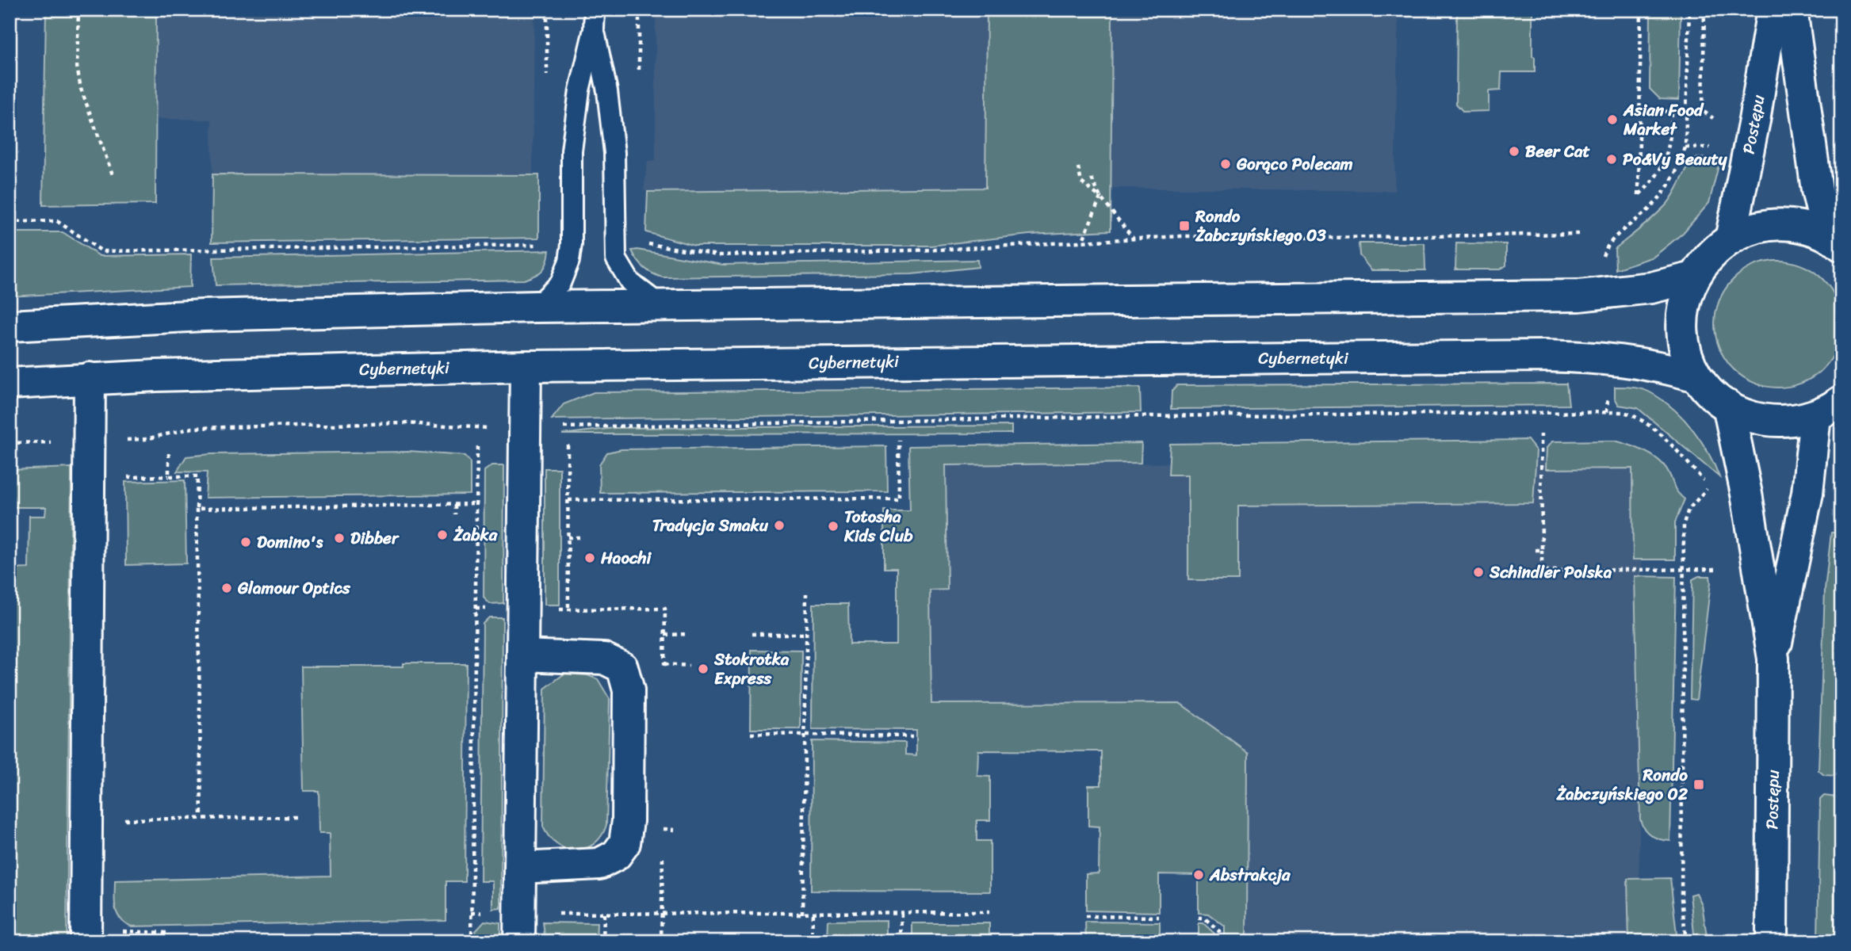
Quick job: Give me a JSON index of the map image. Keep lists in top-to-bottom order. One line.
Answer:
{"streets":{"street":["Postępu","Cybernetyki"]},"places":{"other":["Asian Food Market","Beer Cat","Po&Vy Beauty","Gorąco Polecam","Tradycja Smaku","Totosha Kids Club","Żabka","Dibber","Domino's","Haochi","Schindler Polska","Glamour Optics","Stokrotka Express","Abstrakcja"],"transit":["Rondo Żabczyńskiego 03","Rondo Żabczyńskiego 02"]}}
